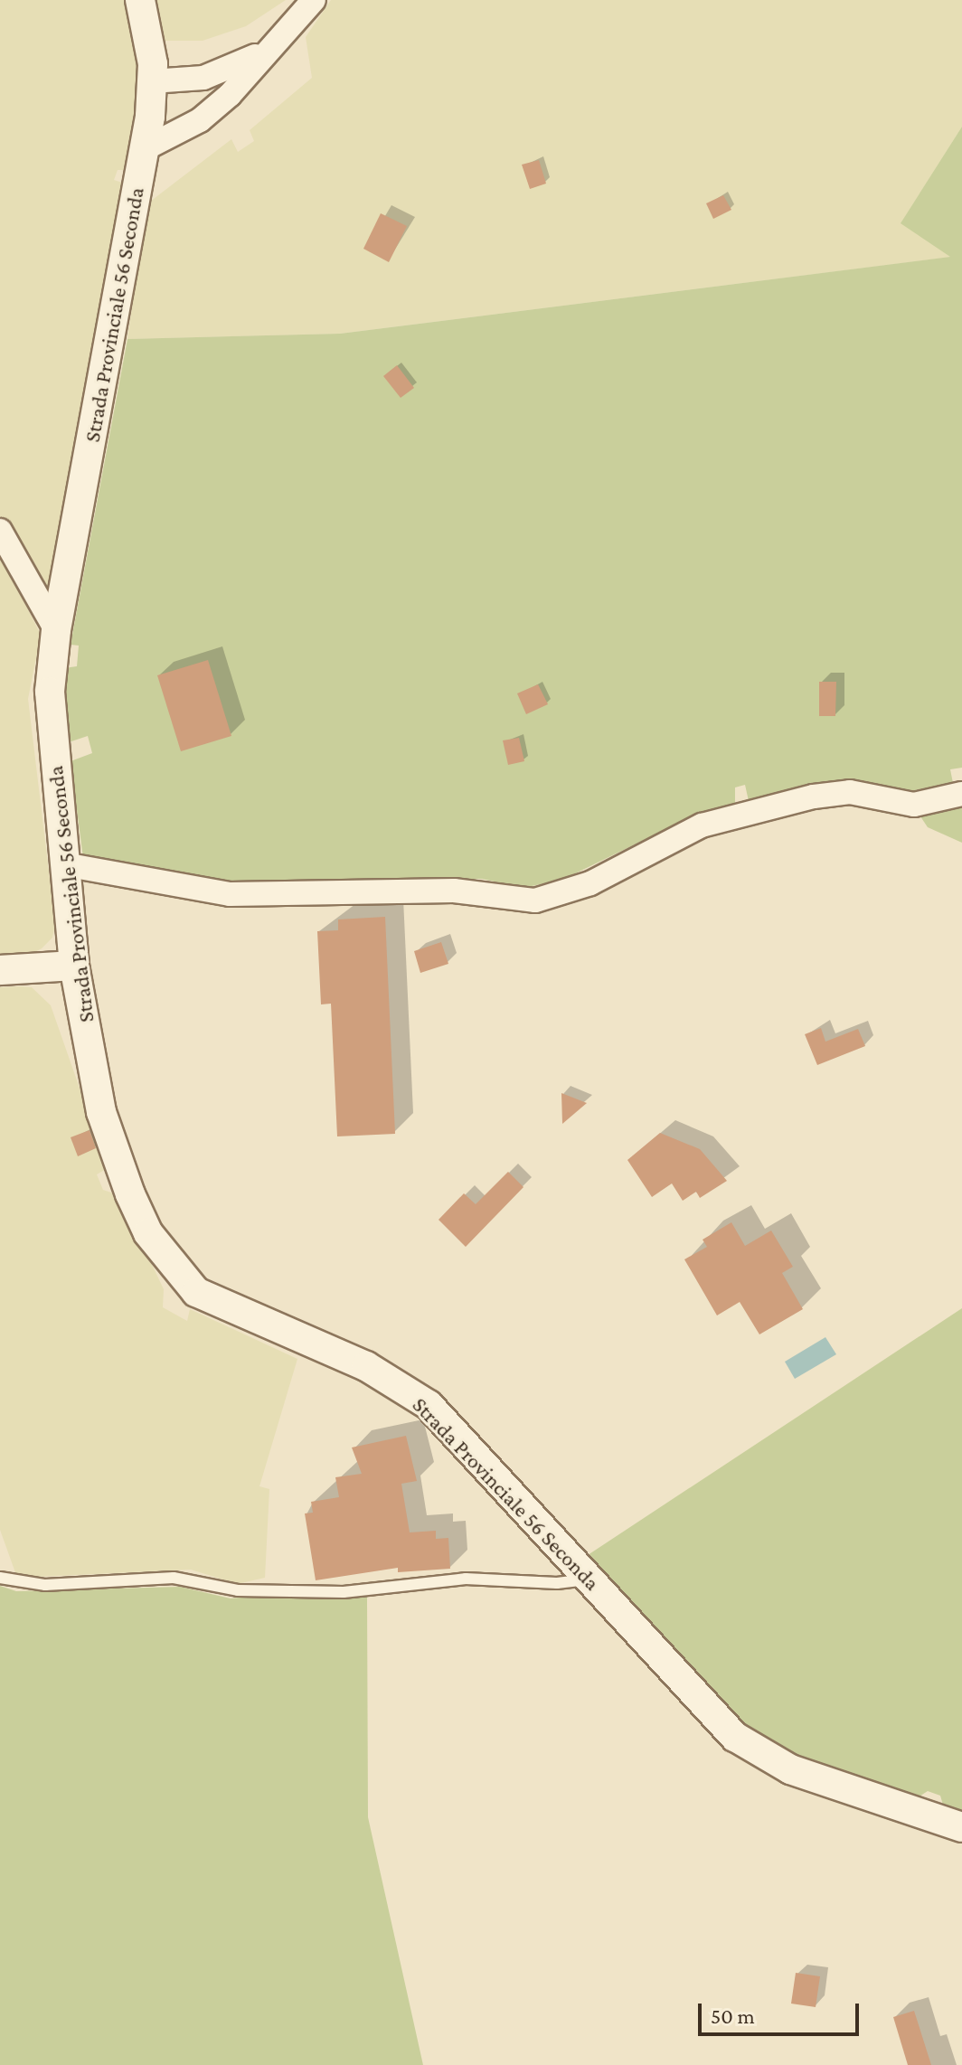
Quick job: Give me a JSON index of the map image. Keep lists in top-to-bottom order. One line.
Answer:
{"streets":{"street":["Strada Provinciale 56 Seconda"]},"scale_bar":"50 m"}
